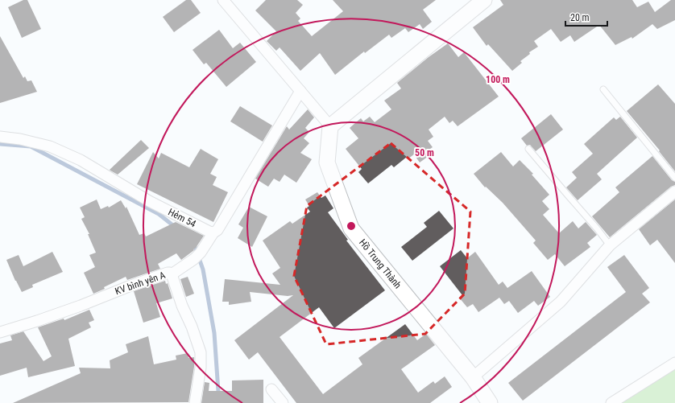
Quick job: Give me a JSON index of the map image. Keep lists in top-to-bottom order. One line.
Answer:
{"streets":{"street":["Hẻm 54","Hồ Trung Thành","KV bình yên A"]},"scale_bar":"20 m","rings":["100 m","50 m"]}
